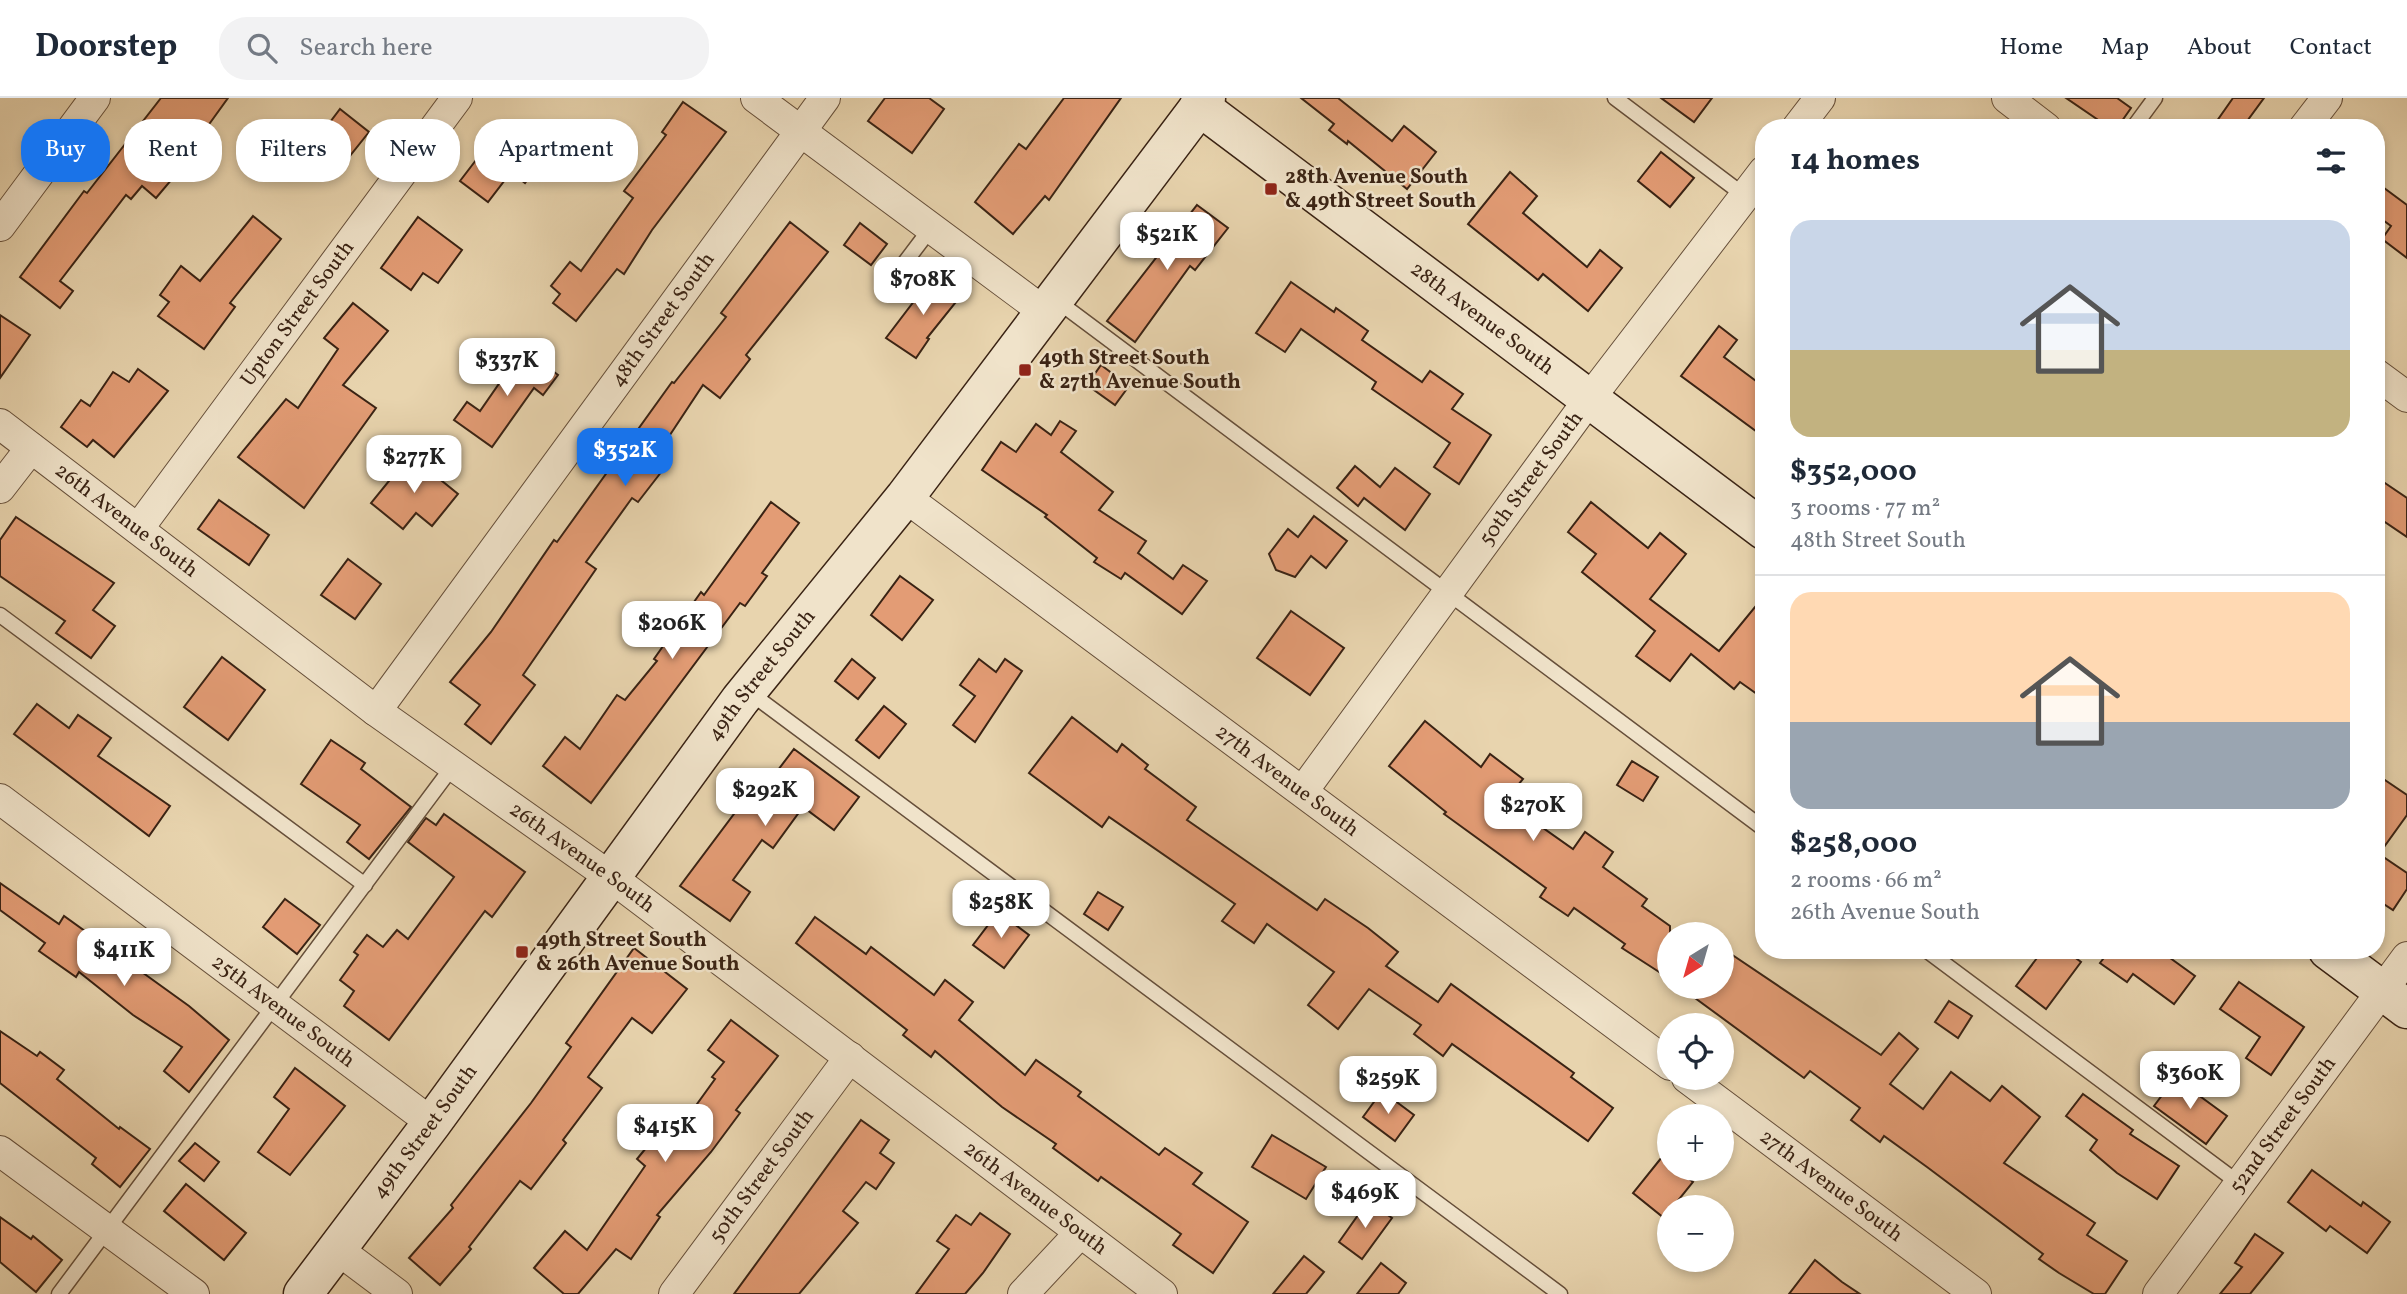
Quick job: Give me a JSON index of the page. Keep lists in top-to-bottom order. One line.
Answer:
{"streets":{"street":["Upton Street South","28th Avenue South","48th Street South","50th Street South","26th Avenue South","49th Street South","27th Avenue South","25th Avenue South","52nd Street South"]},"crossings":[["Upton Street South","26th Avenue South"],["28th Avenue South","50th Street South"],["28th Avenue South","49th Street South"],["48th Street South","26th Avenue South"],["50th Street South","26th Avenue South"],["50th Street South","27th Avenue South"],["26th Avenue South","49th Street South"],["49th Street South","27th Avenue South"],["49th Street South","25th Avenue South"]],"places":{"transit":["28th Avenue South & 49th Street South","49th Street South & 27th Avenue South","49th Street South & 26th Avenue South"]},"north":"bottom left","page":{"header":"Doorstep","search":"Search here","nav":["Home","Map","About","Contact"],"chip":["Buy","Rent","Filters","New","Apartment"],"heading":"14 homes","list":[{"name":"$352,000","note":"3 rooms · 77 m² · 48th Street South"},{"name":"$258,000","note":"2 rooms · 66 m² · 26th Avenue South"}],"price":["$521K","$708K","$337K","$352K","$277K","$206K","$292K","$270K","$258K","$411K","$360K","$259K","$415K","$469K"],"map_buttons":["+","−"]}}
